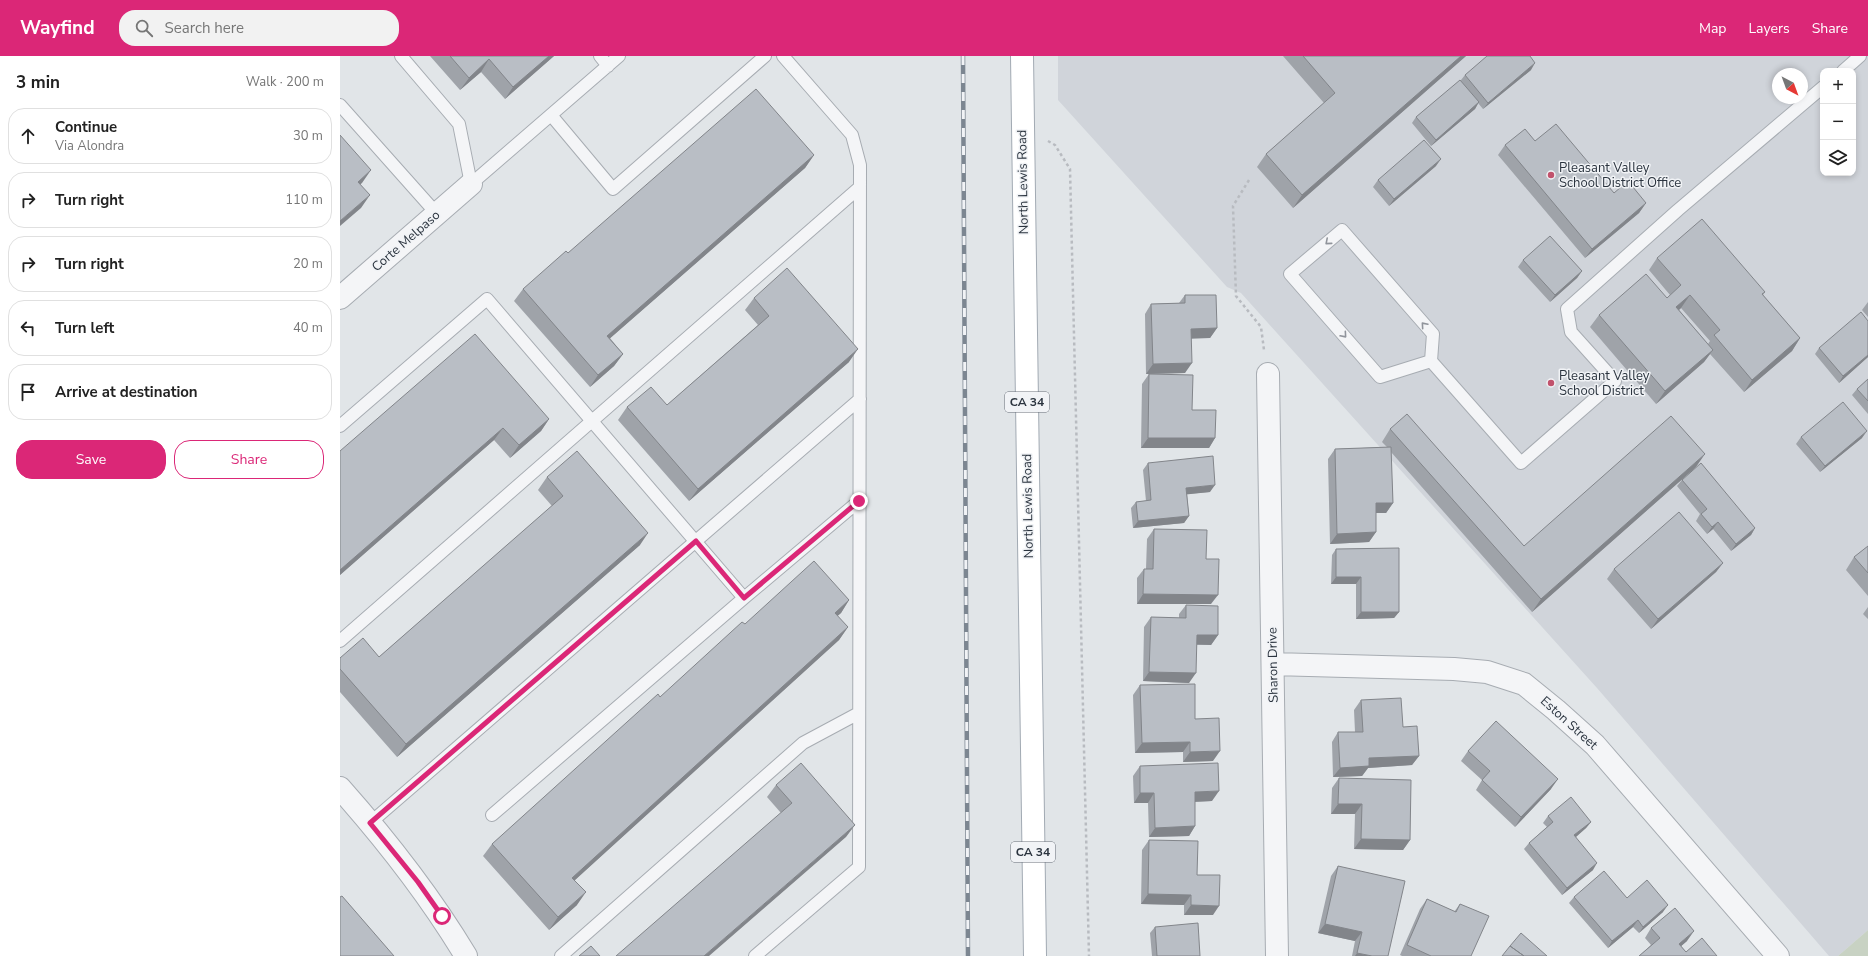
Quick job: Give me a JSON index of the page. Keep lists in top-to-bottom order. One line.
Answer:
{"streets":{"main road":["North Lewis Road","CA 34"],"street":["Corte Melpaso","Sharon Drive","Eston Street"]},"crossings":[["Sharon Drive","Eston Street"]],"places":["Pleasant Valley School District Office","Pleasant Valley School District"],"north":"bottom right","page":{"header":"Wayfind","search":"Search here","nav":["Map","Layers","Share"],"heading":["3 min","Walk · 200 m"],"map_buttons":["+","−"],"list":[["Continue","Via Alondra","30 m"],["Turn right","110 m"],["Turn right","20 m"],["Turn left","40 m"],"Arrive at destination"],"buttons":["Save","Share"]}}
